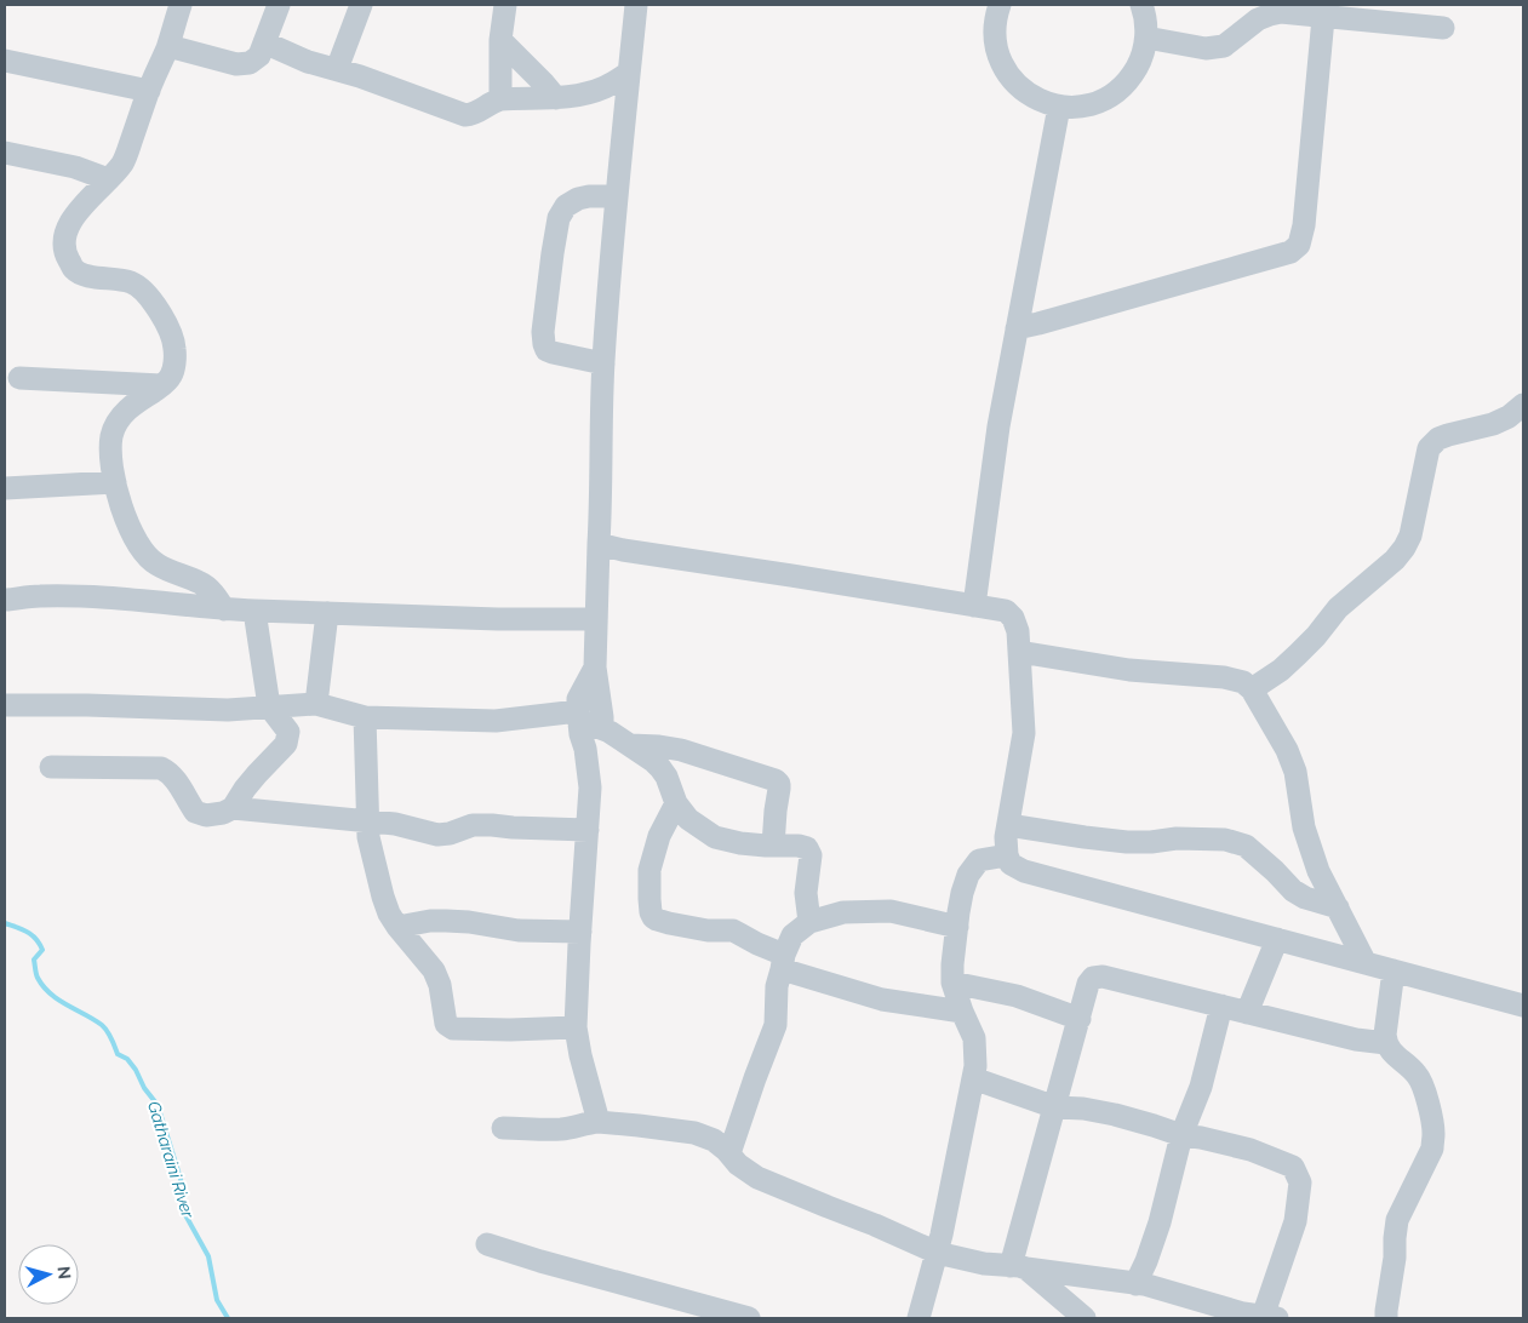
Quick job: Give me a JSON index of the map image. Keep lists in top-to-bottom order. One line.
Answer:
{"water":["Gatharaini River"],"north":"right"}
